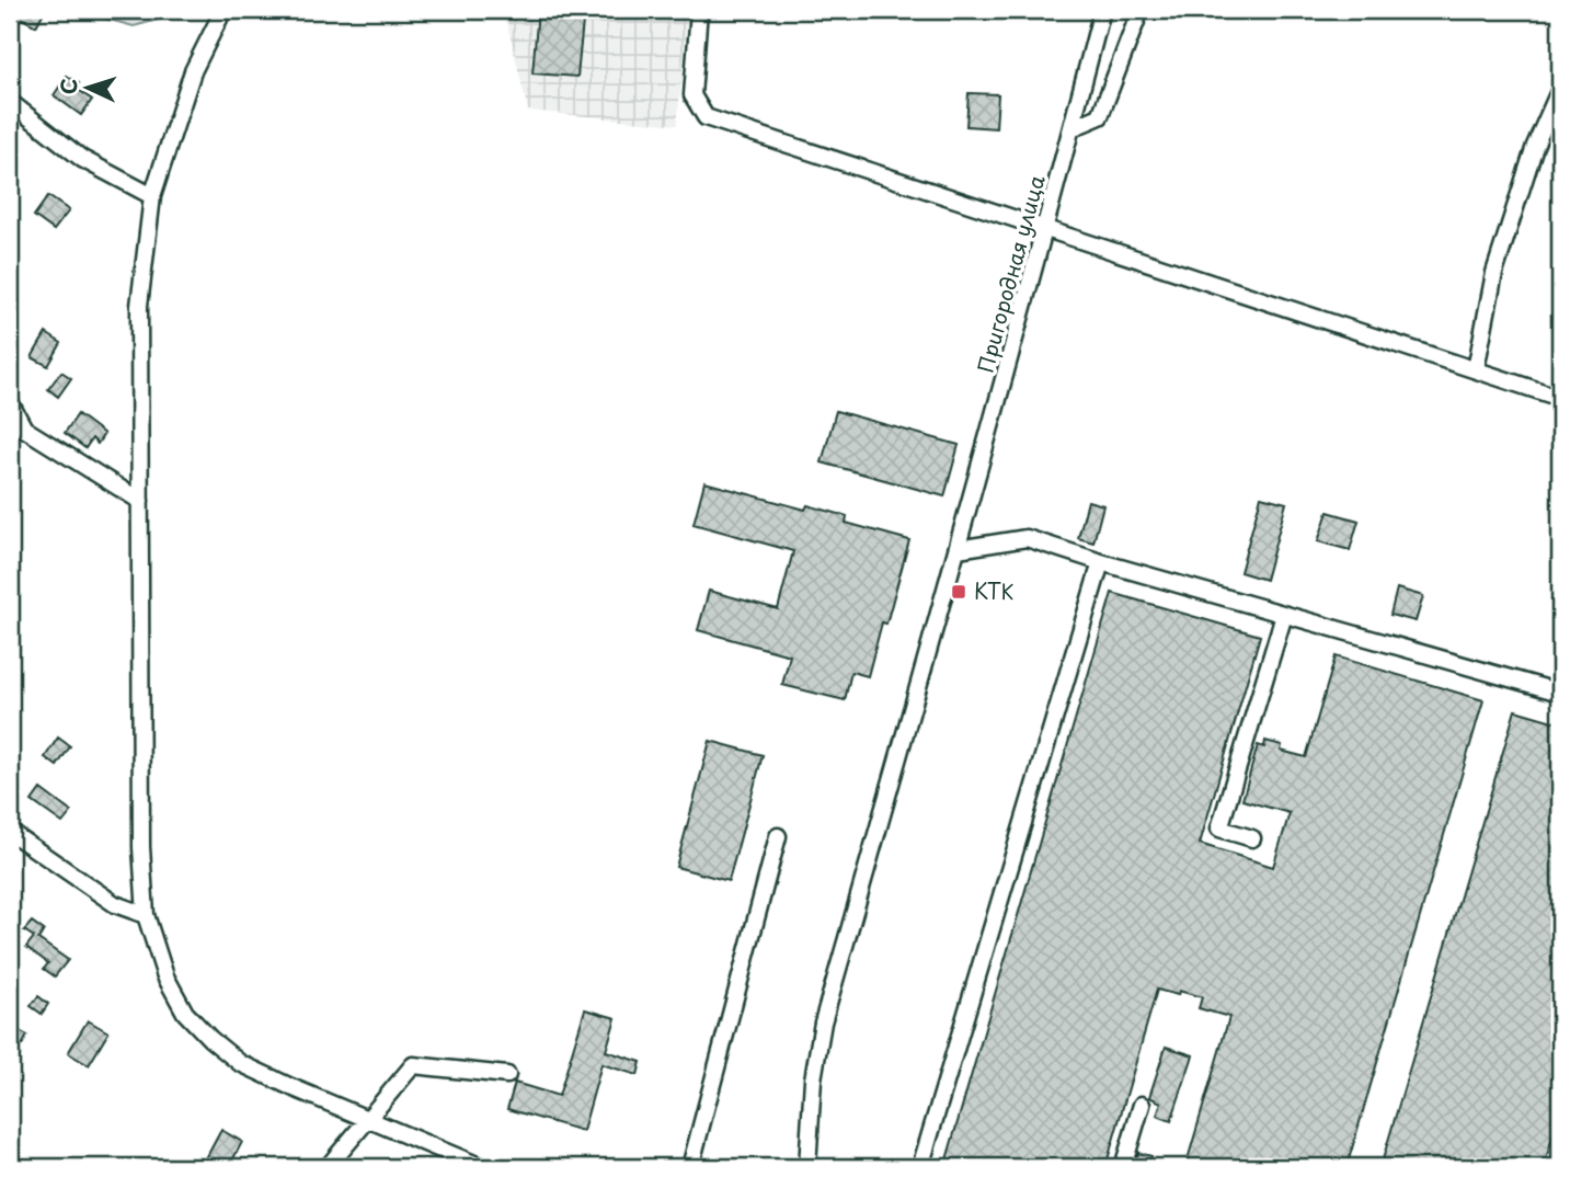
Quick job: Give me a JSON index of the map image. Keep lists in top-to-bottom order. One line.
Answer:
{"streets":{"street":["Пригородная улица"]},"places":{"transit":["КТК"]},"north":"left"}
